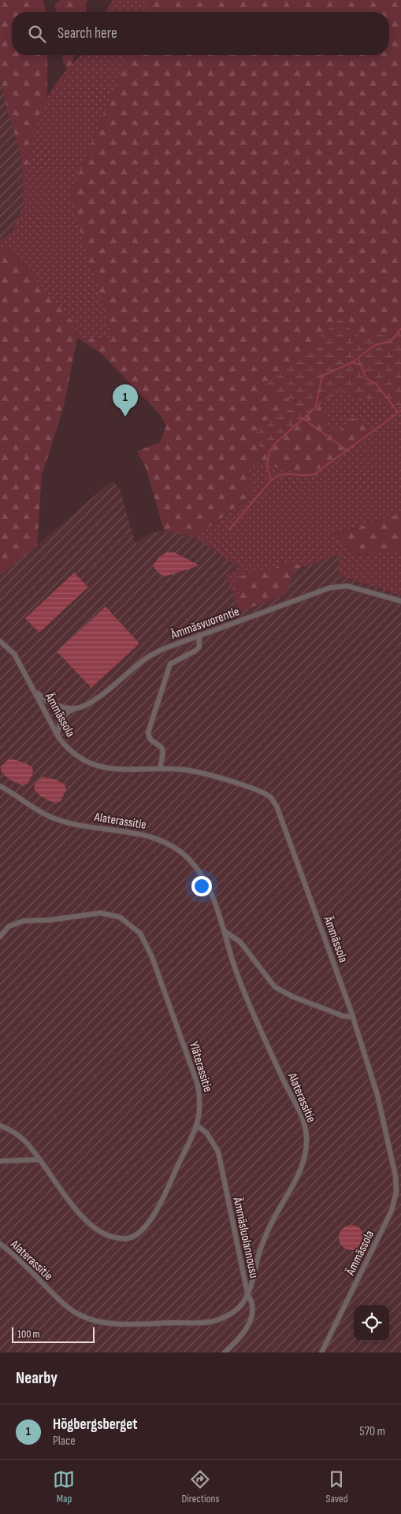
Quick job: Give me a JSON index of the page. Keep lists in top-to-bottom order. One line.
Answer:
{"streets":{"street":["Ämmäsvuorentie","Ämmässola","Alaterassitie","Yläterassitie","Ämmäsluolannousu"]},"crossings":[["Ämmäsvuorentie","Ämmässola"],["Alaterassitie","Ämmäsluolannousu"],["Yläterassitie","Ämmäsluolannousu"]],"scale_bar":"100 m","page":{"search":"Search here","pins":"1","scale":"100 m","heading":"Nearby","list":[{"mark":"1","name":"Högbergsberget","note":"Place","value":"570 m"}],"nav":["Map","Directions","Saved"]}}
